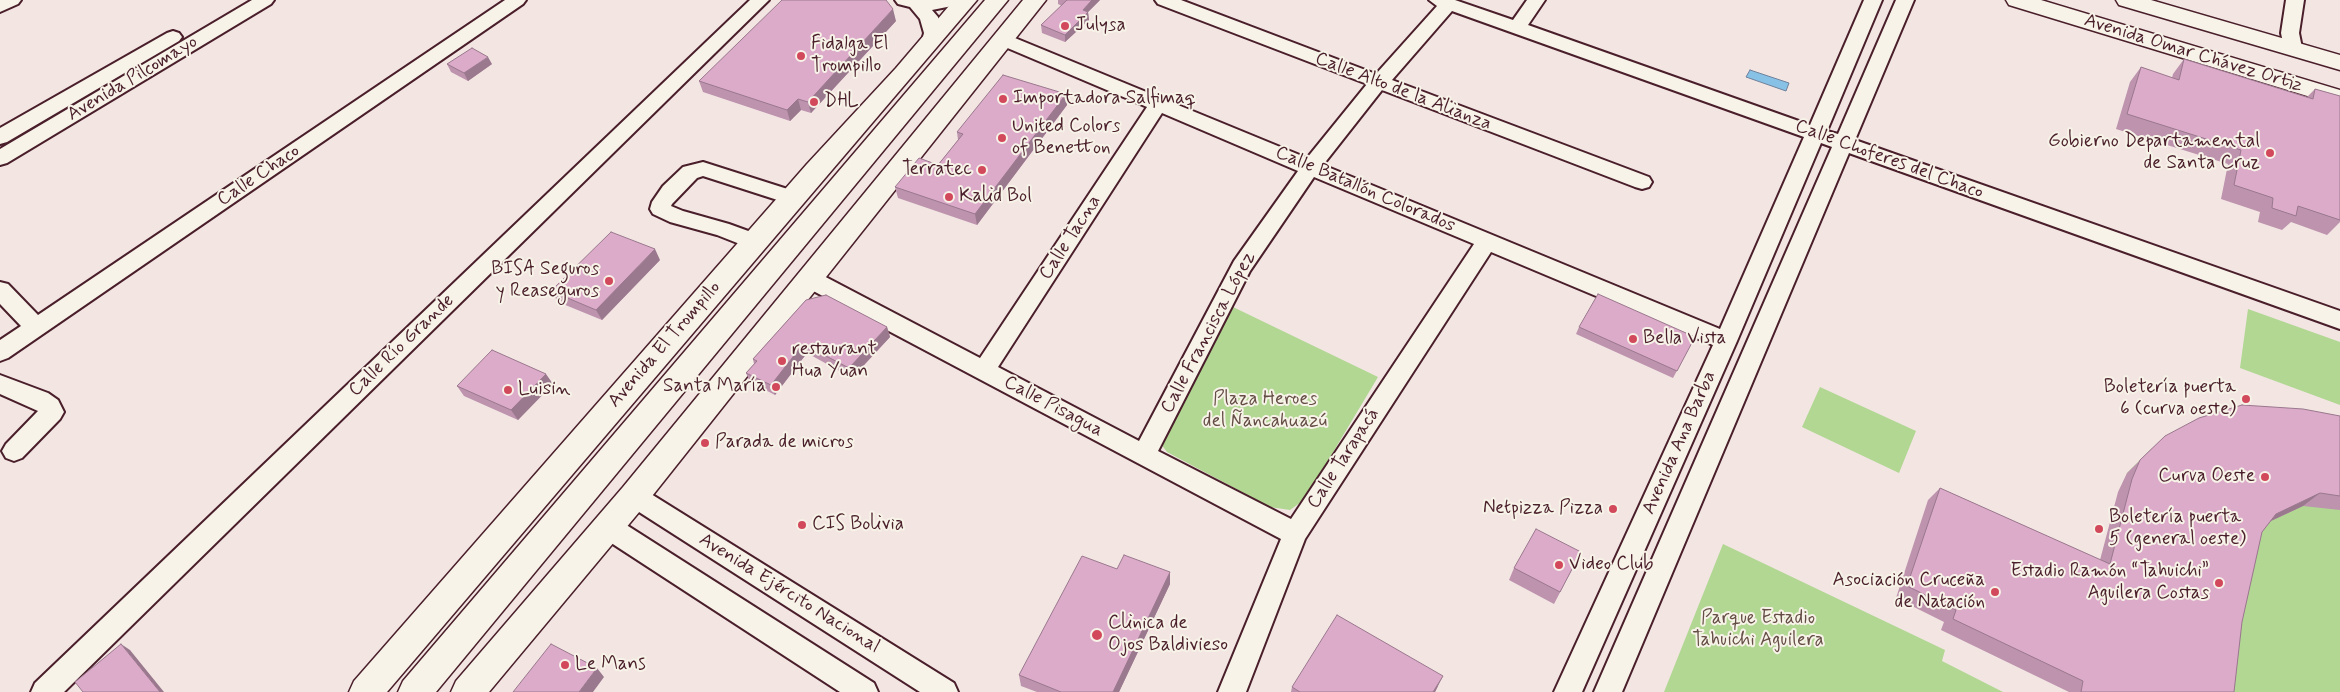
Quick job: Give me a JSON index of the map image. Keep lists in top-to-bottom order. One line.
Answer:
{"streets":{"main road":["Avenida Omar Chávez Ortiz","Avenida El Trompillo"],"street":["Avenida Pilcomayo","Calle Alto de la Alianza","Calle Choferes del Chaco","Calle Chaco","Calle Batallón Colorados","Calle Tacna","Calle Francisca López","Calle Río Grande","Calle Pisagua","Avenida Ana Barba","Calle Tarapacá","Avenida Ejército Nacional"]},"crossings":[["Calle Alto de la Alianza","Calle Francisca López"],["Calle Choferes del Chaco","Calle Francisca López"],["Calle Choferes del Chaco","Avenida Ana Barba"],["Calle Batallón Colorados","Calle Tacna"],["Calle Batallón Colorados","Calle Francisca López"],["Calle Batallón Colorados","Avenida Ana Barba"],["Calle Batallón Colorados","Calle Tarapacá"],["Calle Tacna","Calle Pisagua"],["Calle Francisca López","Calle Pisagua"],["Calle Pisagua","Calle Tarapacá"]],"parks":["Plaza Heroes del Ñancahuazú","Parque Estadio Tahuichi Aguilera"],"places":["Julysa","Fidalga El Trompillo","Importadora Salfimaq","DHL","United Colors of Benetton","Gobierno Departamental de Santa Cruz","Terratec","Kalid Bol","BISA Seguros y Reaseguros","Bella Vista","restaurant Hua Yuan","Santa María","Luisin","Boletería puerta 6 (curva oeste)","Parada de micros","Curva Oeste","Netpizza Pizza","CIS Bolivia","Boletería puerta 5 (general oeste)","Video Club","Estadio Ramón “Tahuichi” Aguilera Costas","Asociación Cruceña de Natación","Clinica de Ojos Baldivieso","Le Mans"]}
